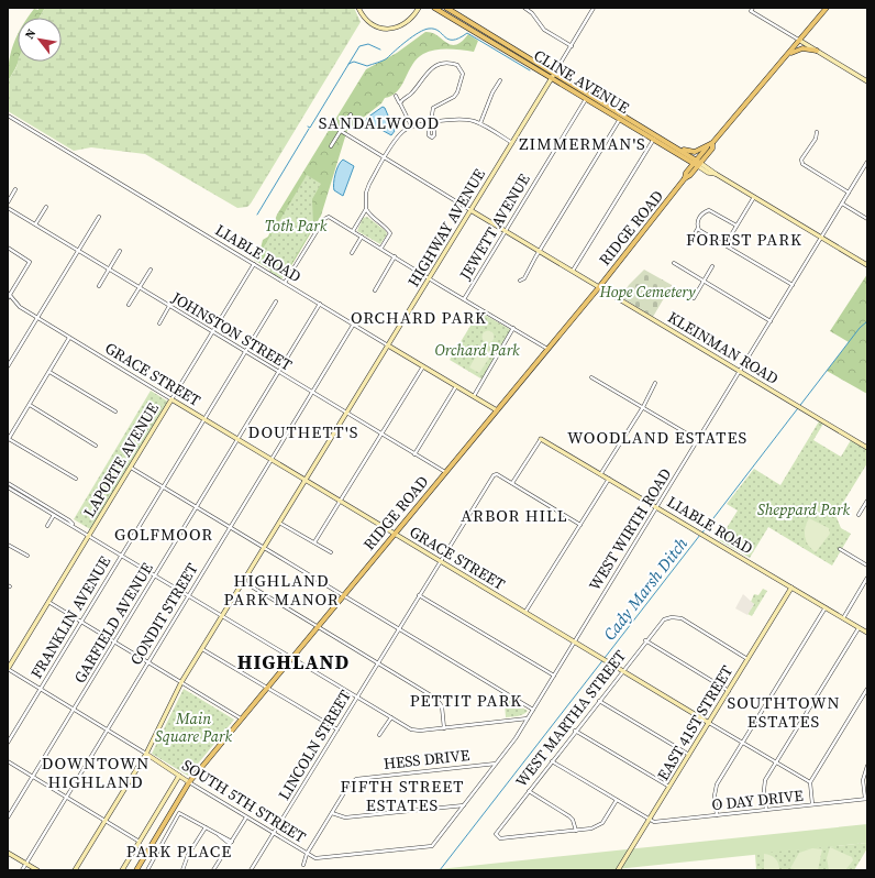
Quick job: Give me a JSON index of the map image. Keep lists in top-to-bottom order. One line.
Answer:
{"streets":{"main road":["CLINE AVENUE","RIDGE ROAD"],"street":["JEWETT AVENUE","HIGHWAY AVENUE","LIABLE ROAD","JOHNSTON STREET","KLEINMAN ROAD","GRACE STREET","LAPORTE AVENUE","WEST WIRTH ROAD","CONDIT STREET","FRANKLIN AVENUE","GARFIELD AVENUE","WEST MARTHA STREET","EAST 41ST STREET","LINCOLN STREET","HESS DRIVE","O DAY DRIVE","SOUTH 5TH STREET"]},"crossings":[["CLINE AVENUE","JEWETT AVENUE"],["CLINE AVENUE","HIGHWAY AVENUE"],["CLINE AVENUE","RIDGE ROAD"],["CLINE AVENUE","WEST WIRTH ROAD"],["JEWETT AVENUE","KLEINMAN ROAD"],["HIGHWAY AVENUE","LIABLE ROAD"],["HIGHWAY AVENUE","JOHNSTON STREET"],["HIGHWAY AVENUE","KLEINMAN ROAD"],["HIGHWAY AVENUE","GRACE STREET"],["HIGHWAY AVENUE","SOUTH 5TH STREET"],["RIDGE ROAD","LIABLE ROAD"],["RIDGE ROAD","JOHNSTON STREET"],["RIDGE ROAD","KLEINMAN ROAD"],["RIDGE ROAD","GRACE STREET"],["RIDGE ROAD","SOUTH 5TH STREET"],["LIABLE ROAD","LAPORTE AVENUE"],["LIABLE ROAD","WEST WIRTH ROAD"],["LIABLE ROAD","CONDIT STREET"],["LIABLE ROAD","GARFIELD AVENUE"],["LIABLE ROAD","EAST 41ST STREET"],["JOHNSTON STREET","LAPORTE AVENUE"],["JOHNSTON STREET","CONDIT STREET"],["JOHNSTON STREET","FRANKLIN AVENUE"],["JOHNSTON STREET","GARFIELD AVENUE"],["KLEINMAN ROAD","WEST WIRTH ROAD"],["GRACE STREET","LAPORTE AVENUE"],["GRACE STREET","WEST WIRTH ROAD"],["GRACE STREET","CONDIT STREET"],["GRACE STREET","FRANKLIN AVENUE"],["GRACE STREET","GARFIELD AVENUE"],["GRACE STREET","WEST MARTHA STREET"],["GRACE STREET","EAST 41ST STREET"],["GRACE STREET","LINCOLN STREET"],["WEST WIRTH ROAD","HESS DRIVE"],["WEST WIRTH ROAD","SOUTH 5TH STREET"],["WEST MARTHA STREET","EAST 41ST STREET"],["EAST 41ST STREET","O DAY DRIVE"],["LINCOLN STREET","SOUTH 5TH STREET"],["HESS DRIVE","SOUTH 5TH STREET"]],"districts":["SANDALWOOD","ZIMMERMAN'S","FOREST PARK","ORCHARD PARK","DOUTHETT'S","WOODLAND ESTATES","ARBOR HILL","GOLFMOOR","HIGHLAND PARK MANOR","HIGHLAND","PETTIT PARK","SOUTHTOWN ESTATES","DOWNTOWN HIGHLAND","FIFTH STREET ESTATES","PARK PLACE"],"water":["Cady Marsh Ditch"],"parks":["Toth Park","Hope Cemetery","Orchard Park","Sheppard Park","Main Square Park"],"north":"top left"}
